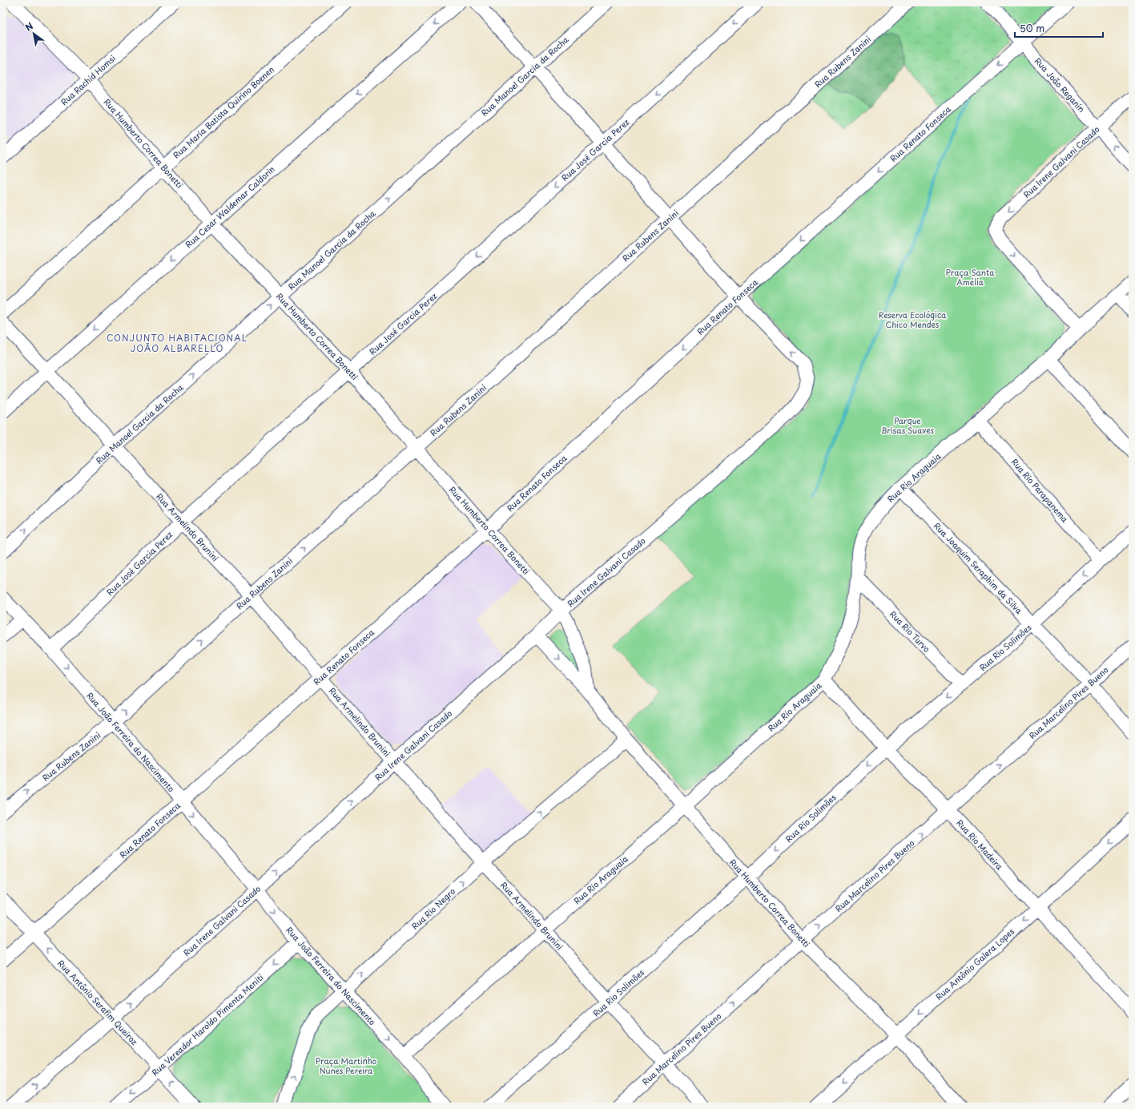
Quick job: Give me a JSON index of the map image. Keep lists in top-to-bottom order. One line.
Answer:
{"streets":{"street":["Rua Rubens Zanini","Rua Manoel Garcia da Rocha","Rua Rachid Homsi","Rua João Reganin","Rua Maria Batista Quirino Boenen","Rua Renato Fonseca","Rua Humberto Correa Bonetti","Rua José Garcia Perez","Rua Irene Galvani Casado","Rua Cesar Waldemar Caldorin","Rua Rio Araguaia","Rua Rio Parapanema","Rua Armelindo Brunini","Rua Joaquim Seraphim da Silva","Rua Rio Turvo","Rua Rio Solimões","Rua Marcelino Pires Bueno","Rua João Ferreira do Nascimento","Rua Rio Madeira","Rua Rio Negro","Rua Antônio Galera Lopes","Rua Antônio Serafim Queiroz","Rua Vereador Haroldo Pimenta Meniti"]},"crossings":[["Rua Rubens Zanini","Rua Humberto Correa Bonetti"],["Rua Rubens Zanini","Rua Armelindo Brunini"],["Rua Rubens Zanini","Rua João Ferreira do Nascimento"],["Rua Manoel Garcia da Rocha","Rua Humberto Correa Bonetti"],["Rua Manoel Garcia da Rocha","Rua Armelindo Brunini"],["Rua Rachid Homsi","Rua Humberto Correa Bonetti"],["Rua João Reganin","Rua Renato Fonseca"],["Rua João Reganin","Rua Irene Galvani Casado"],["Rua Maria Batista Quirino Boenen","Rua Humberto Correa Bonetti"],["Rua Renato Fonseca","Rua Humberto Correa Bonetti"],["Rua Renato Fonseca","Rua Irene Galvani Casado"],["Rua Renato Fonseca","Rua Armelindo Brunini"],["Rua Renato Fonseca","Rua João Ferreira do Nascimento"],["Rua Renato Fonseca","Rua Antônio Serafim Queiroz"],["Rua Humberto Correa Bonetti","Rua José Garcia Perez"],["Rua Humberto Correa Bonetti","Rua Irene Galvani Casado"],["Rua Humberto Correa Bonetti","Rua Cesar Waldemar Caldorin"],["Rua Humberto Correa Bonetti","Rua Rio Araguaia"],["Rua Humberto Correa Bonetti","Rua Rio Solimões"],["Rua Humberto Correa Bonetti","Rua Marcelino Pires Bueno"],["Rua Humberto Correa Bonetti","Rua Rio Negro"],["Rua Humberto Correa Bonetti","Rua Antônio Galera Lopes"],["Rua José Garcia Perez","Rua Armelindo Brunini"],["Rua José Garcia Perez","Rua João Ferreira do Nascimento"],["Rua Irene Galvani Casado","Rua Rio Araguaia"],["Rua Irene Galvani Casado","Rua Armelindo Brunini"],["Rua Irene Galvani Casado","Rua João Ferreira do Nascimento"],["Rua Irene Galvani Casado","Rua Antônio Serafim Queiroz"],["Rua Cesar Waldemar Caldorin","Rua Armelindo Brunini"],["Rua Rio Araguaia","Rua Rio Parapanema"],["Rua Rio Araguaia","Rua Armelindo Brunini"],["Rua Rio Araguaia","Rua Joaquim Seraphim da Silva"],["Rua Rio Araguaia","Rua Rio Turvo"],["Rua Rio Araguaia","Rua João Ferreira do Nascimento"],["Rua Rio Araguaia","Rua Rio Madeira"],["Rua Rio Parapanema","Rua Rio Solimões"],["Rua Armelindo Brunini","Rua Rio Solimões"],["Rua Armelindo Brunini","Rua Marcelino Pires Bueno"],["Rua Armelindo Brunini","Rua Rio Negro"],["Rua Joaquim Seraphim da Silva","Rua Rio Solimões"],["Rua Joaquim Seraphim da Silva","Rua Marcelino Pires Bueno"],["Rua Rio Turvo","Rua Rio Solimões"],["Rua Rio Solimões","Rua Rio Madeira"],["Rua Marcelino Pires Bueno","Rua Rio Madeira"],["Rua João Ferreira do Nascimento","Rua Rio Negro"],["Rua João Ferreira do Nascimento","Rua Vereador Haroldo Pimenta Meniti"],["Rua Rio Madeira","Rua Antônio Galera Lopes"],["Rua Antônio Serafim Queiroz","Rua Vereador Haroldo Pimenta Meniti"]],"one_way":["Rua Rubens Zanini","Rua Manoel Garcia da Rocha","Rua Renato Fonseca","Rua José Garcia Perez","Rua Cesar Waldemar Caldorin","Rua Rio Solimões","Rua Marcelino Pires Bueno","Rua João Ferreira do Nascimento","Rua Rio Negro","Rua Antônio Galera Lopes","Rua Antônio Serafim Queiroz","Rua Vereador Haroldo Pimenta Meniti"],"districts":["CONJUNTO HABITACIONAL JOÃO ALBARELLO"],"parks":["Praça Santa Amélia","Reserva Ecológica Chico Mendes","Parque Brisas Suaves","Praça Martinho Nunes Pereira"],"scale_bar":"50 m","north":"top left"}
